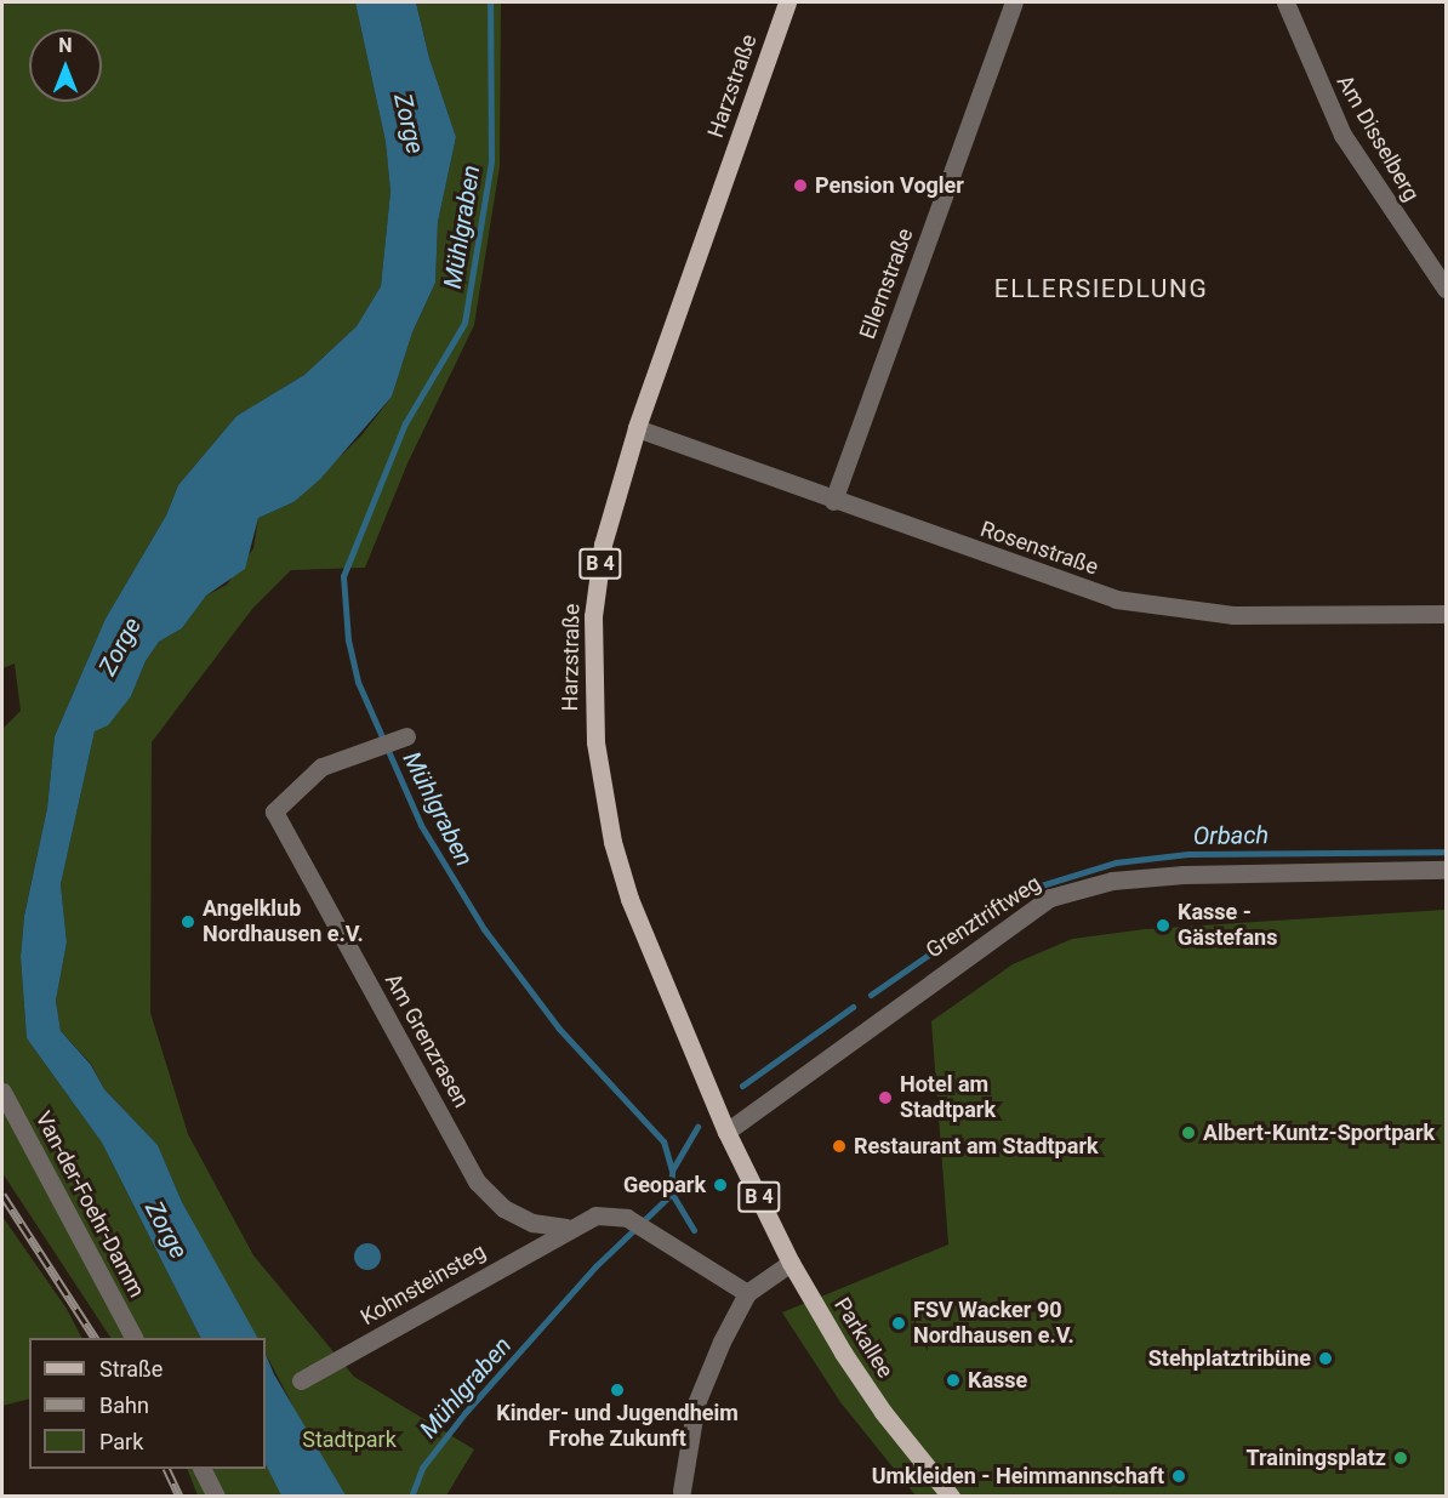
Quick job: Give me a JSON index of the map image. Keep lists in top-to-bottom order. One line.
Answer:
{"streets":{"main road":["Harzstraße","B 4","Parkallee"],"street":["Am Disselberg","Ellernstraße","Rosenstraße","Grenztriftweg","Am Grenzrasen","Van-der-Foehr-Damm","Kohnsteinsteg"]},"crossings":[["Harzstraße","Rosenstraße"],["Harzstraße","Grenztriftweg"],["Harzstraße","Parkallee"],["Ellernstraße","Rosenstraße"],["Am Grenzrasen","Kohnsteinsteg"]],"districts":["ELLERSIEDLUNG"],"water":["Zorge","Mühlgraben","Orbach"],"parks":["Stadtpark"],"places":["Pension Vogler","Angelklub Nordhausen e.V.","Kasse - Gästefans","Hotel am Stadtpark","Albert-Kuntz-Sportpark","Restaurant am Stadtpark","Geopark","FSV Wacker 90 Nordhausen e.V.","Stehplatztribüne","Kasse","Kinder- und Jugendheim Frohe Zukunft","Trainingsplatz","Umkleiden - Heimmannschaft"],"legend":["Straße","Bahn","Park"],"north":"top"}
